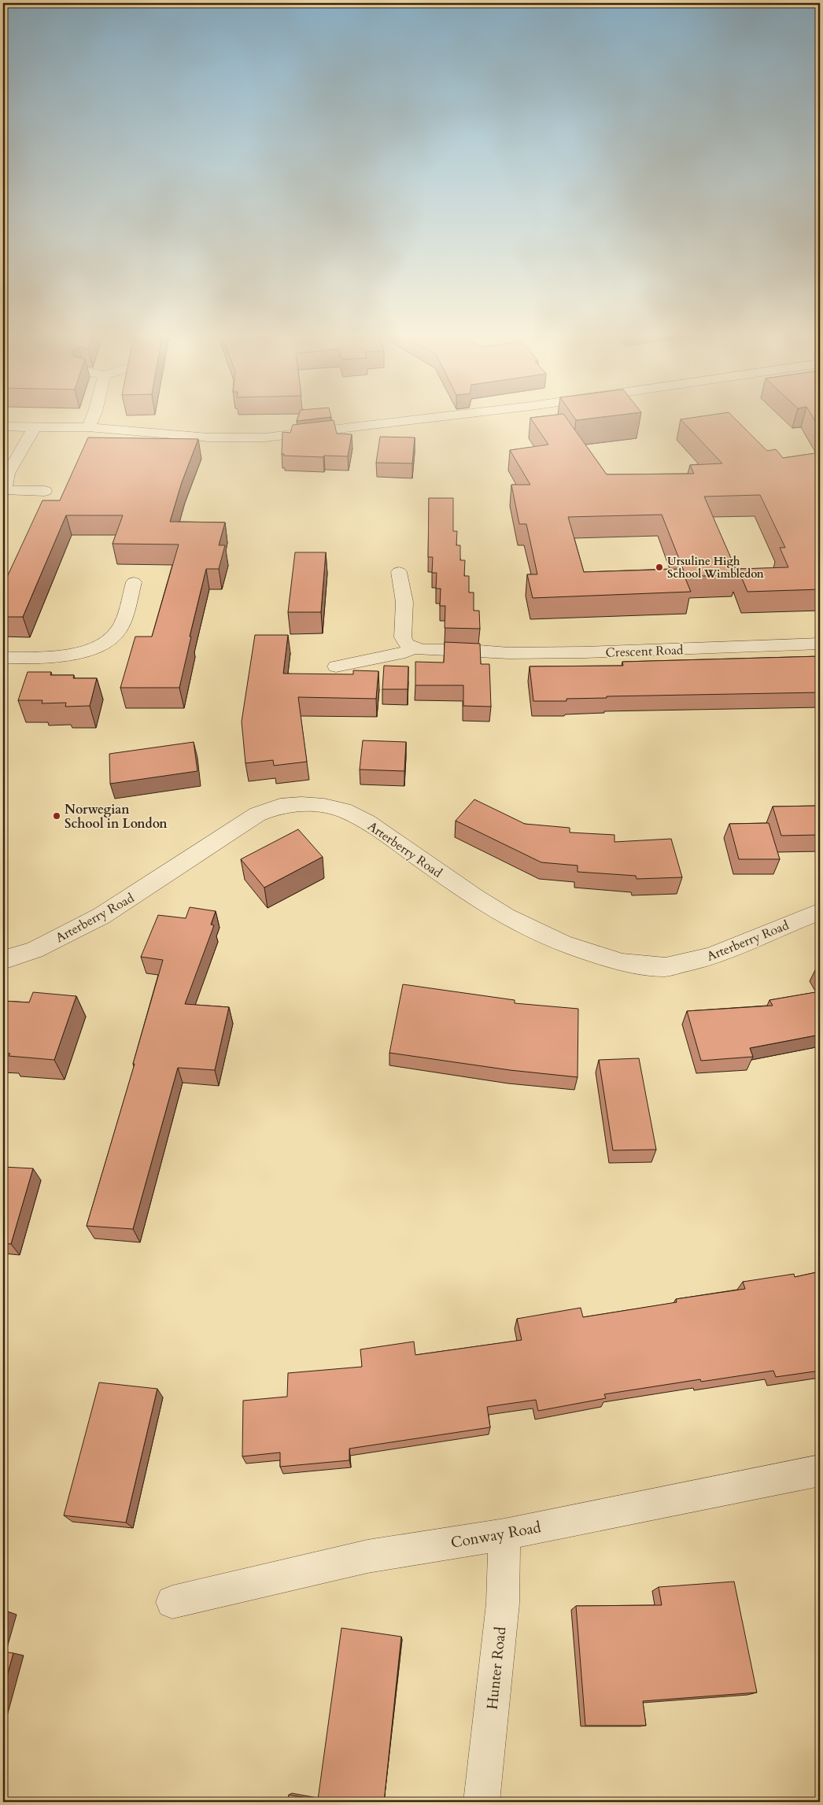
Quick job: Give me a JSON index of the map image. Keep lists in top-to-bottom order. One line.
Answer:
{"streets":{"street":["Crescent Road","Arterberry Road","Conway Road","Hunter Road"]},"crossings":[["Conway Road","Hunter Road"]],"places":["Ursuline High School Wimbledon","Norwegian School in London"]}
